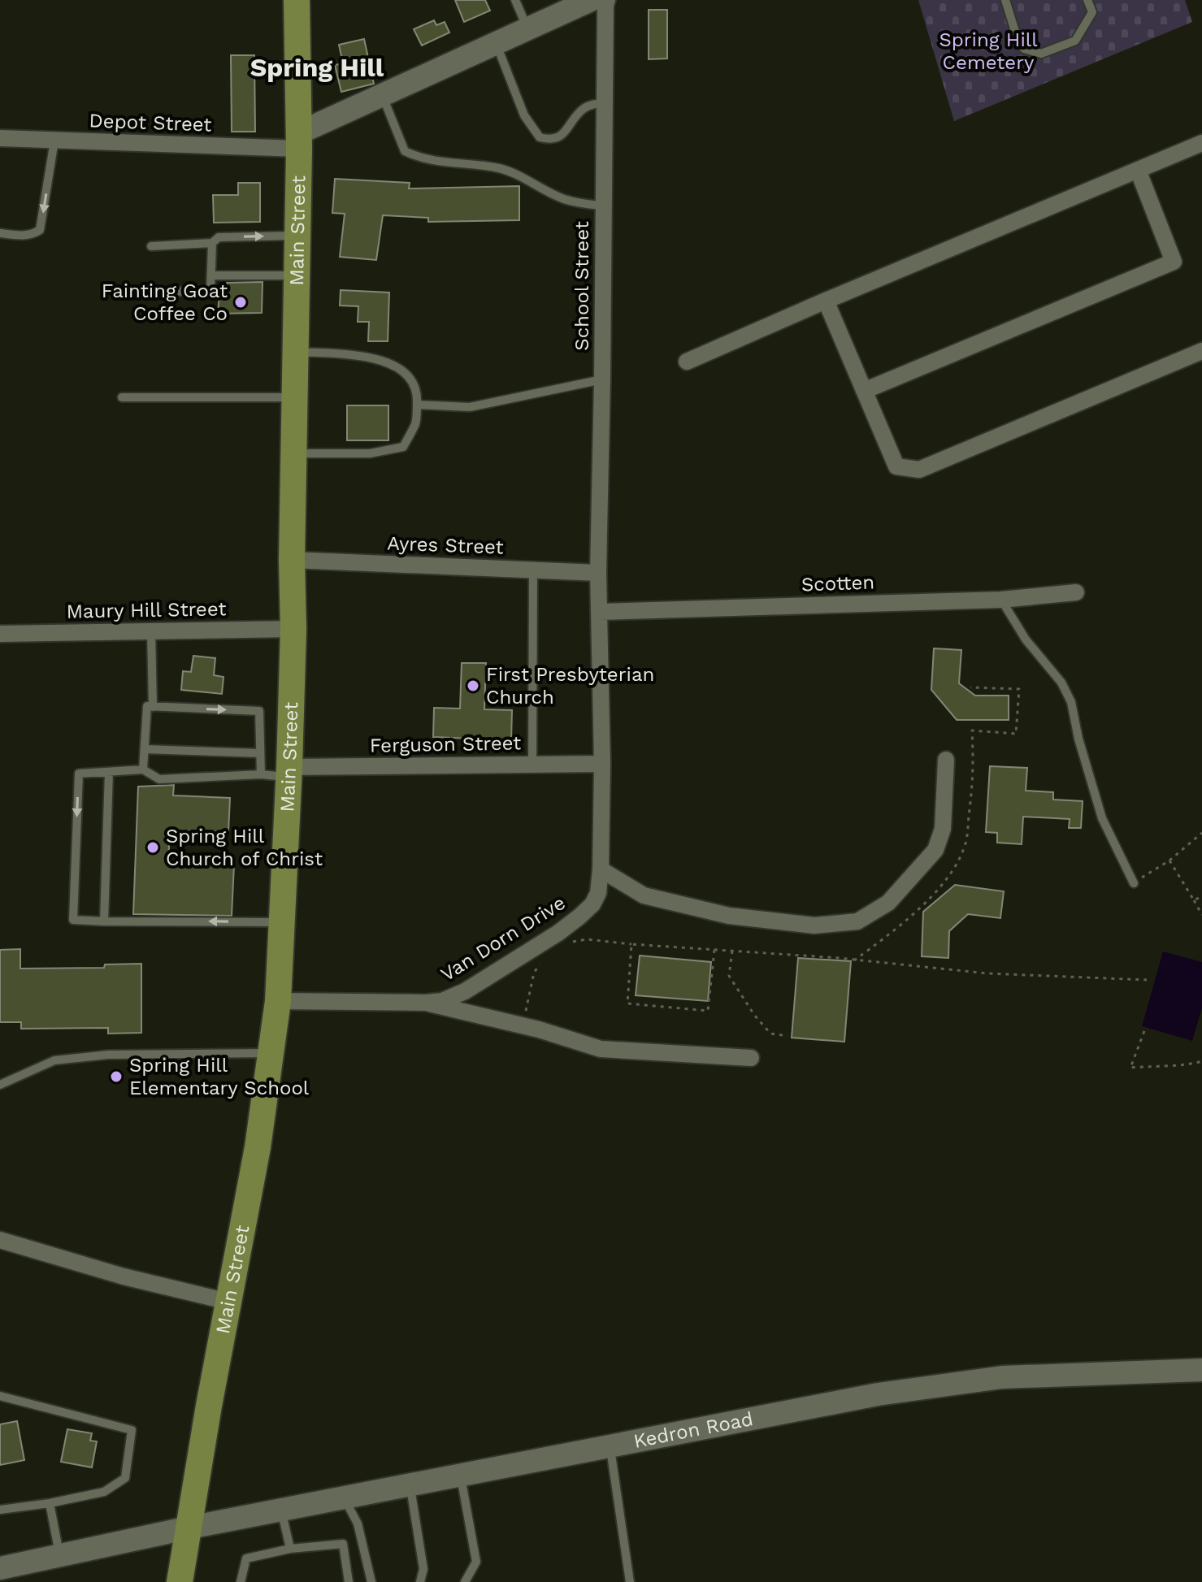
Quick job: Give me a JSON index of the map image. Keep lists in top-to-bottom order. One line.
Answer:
{"streets":{"main road":["Main Street","Kedron Road"],"street":["Depot Street","School Street","Ayres Street","Scotten","Maury Hill Street","Ferguson Street","Van Dorn Drive"]},"crossings":[["Depot Street","Main Street"],["Main Street","Ayres Street"],["Main Street","Maury Hill Street"],["Main Street","Ferguson Street"],["Main Street","Van Dorn Drive"],["Main Street","Kedron Road"],["School Street","Ayres Street"],["School Street","Scotten"],["School Street","Ferguson Street"],["School Street","Van Dorn Drive"],["Ferguson Street","Van Dorn Drive"]],"districts":["Spring Hill"],"parks":["Spring Hill Cemetery"],"places":["Fainting Goat Coffee Co","First Presbyterian Church","Spring Hill Church of Christ","Spring Hill Elementary School"]}
